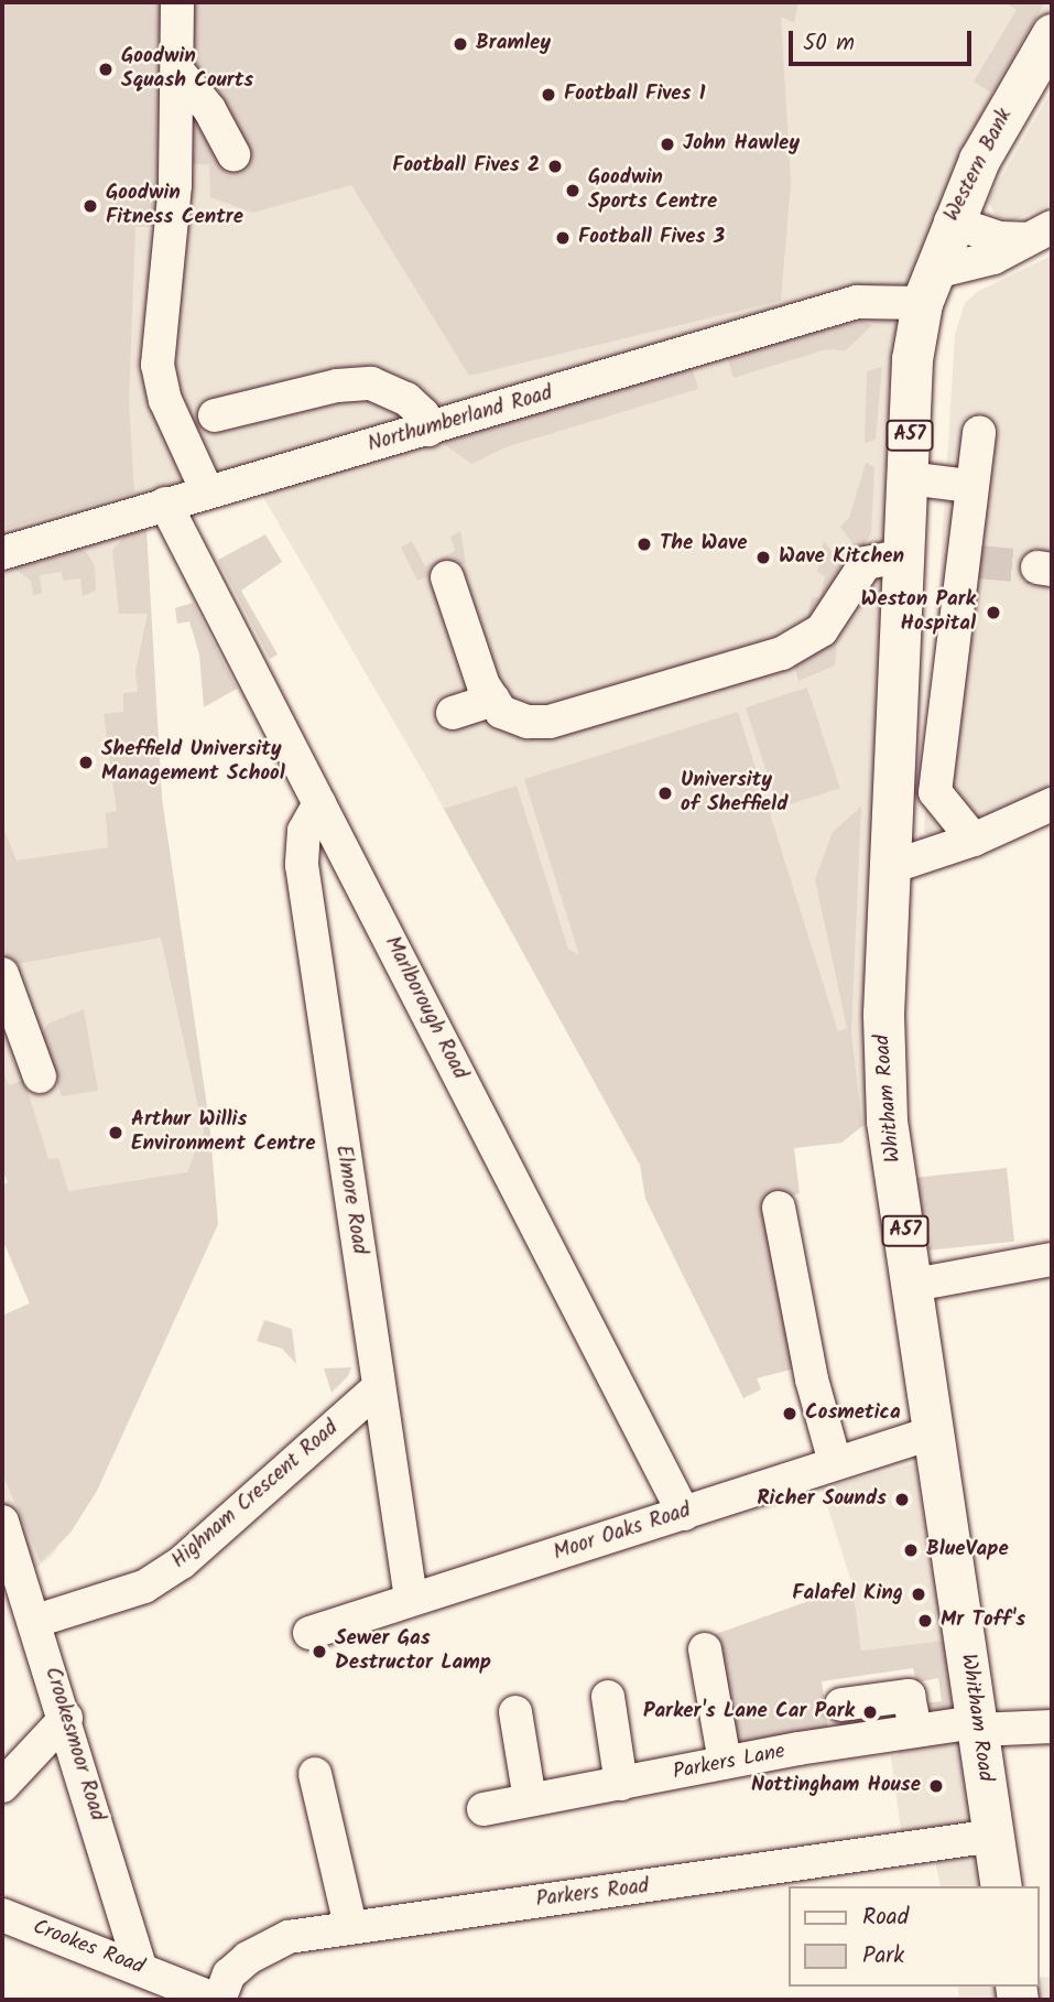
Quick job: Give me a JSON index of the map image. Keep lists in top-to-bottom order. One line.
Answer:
{"streets":{"main road":["Western Bank","A57","Whitham Road"],"street":["Northumberland Road","Marlborough Road","Elmore Road","Highnam Crescent Road","Moor Oaks Road","Crookesmoor Road","Parkers Lane","Parkers Road","Crookes Road"]},"crossings":[["Western Bank","Northumberland Road"],["Western Bank","Whitham Road"],["Northumberland Road","Marlborough Road"],["Northumberland Road","Whitham Road"],["Marlborough Road","Elmore Road"],["Marlborough Road","Moor Oaks Road"],["Whitham Road","Moor Oaks Road"],["Whitham Road","Parkers Lane"],["Whitham Road","Parkers Road"],["Elmore Road","Highnam Crescent Road"],["Elmore Road","Moor Oaks Road"],["Highnam Crescent Road","Crookesmoor Road"],["Crookesmoor Road","Crookes Road"],["Parkers Road","Crookes Road"]],"places":["Bramley","Goodwin Squash Courts","Football Fives 1","John Hawley","Football Fives 2","Goodwin Sports Centre","Goodwin Fitness Centre","Football Fives 3","The Wave","Wave Kitchen","Weston Park Hospital","Sheffield University Management School","University of Sheffield","Arthur Willis Environment Centre","Cosmetica","Richer Sounds","BlueVape","Falafel King","Mr Toff's","Sewer Gas Destructor Lamp","Parker's Lane Car Park","Nottingham House"],"legend":["Road","Park"],"scale_bar":"50 m"}
